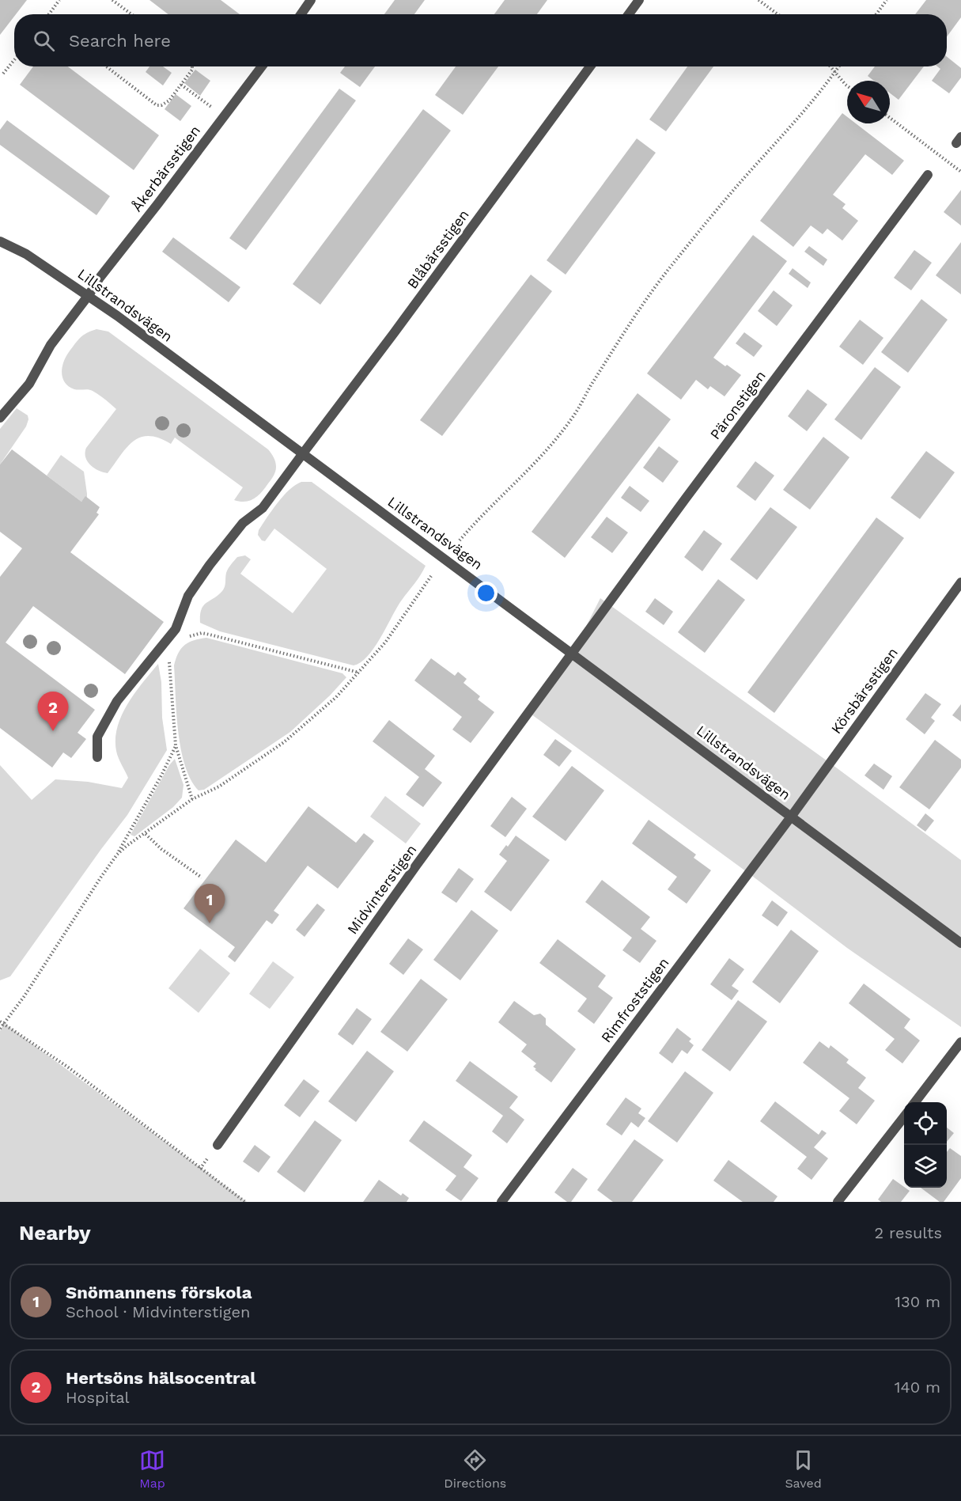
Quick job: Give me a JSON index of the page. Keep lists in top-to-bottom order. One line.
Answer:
{"streets":{"street":["Åkerbärsstigen","Blåbärsstigen","Lillstrandsvägen","Päronstigen","Körsbärsstigen","Midvinterstigen","Rimfroststigen"]},"crossings":[["Åkerbärsstigen","Lillstrandsvägen"],["Blåbärsstigen","Lillstrandsvägen"],["Lillstrandsvägen","Päronstigen"],["Lillstrandsvägen","Körsbärsstigen"],["Lillstrandsvägen","Midvinterstigen"],["Lillstrandsvägen","Rimfroststigen"],["Päronstigen","Midvinterstigen"],["Körsbärsstigen","Rimfroststigen"]],"north":"top left","page":{"search":"Search here","pins":["2","1"],"heading":["Nearby","2 results"],"list":[{"mark":"1","name":"Snömannens förskola","note":"School · Midvinterstigen","value":"130 m"},{"mark":"2","name":"Hertsöns hälsocentral","note":"Hospital","value":"140 m"}],"nav":["Map","Directions","Saved"]}}
